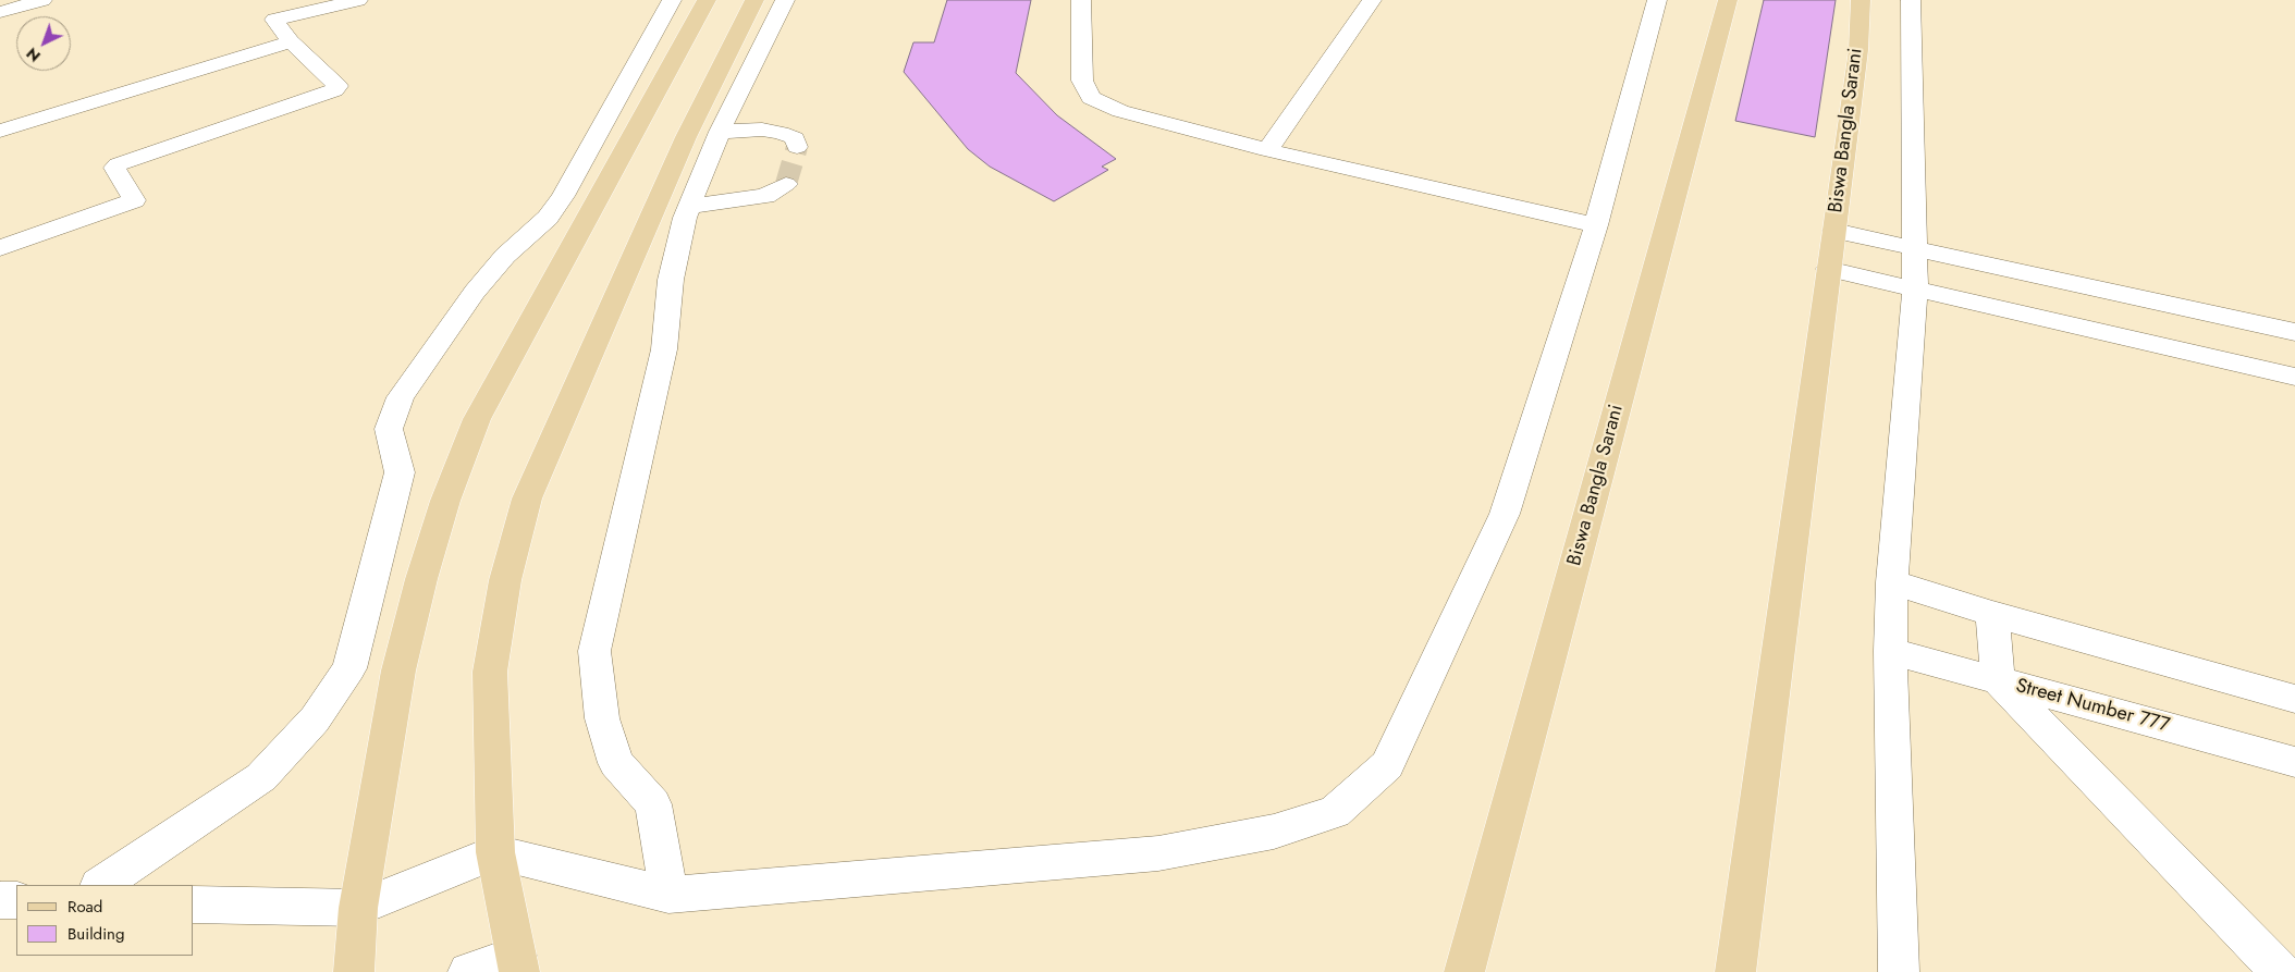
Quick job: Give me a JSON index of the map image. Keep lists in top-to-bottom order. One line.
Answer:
{"streets":{"main road":["Biswa Bangla Sarani"],"street":["Street Number 777"]},"legend":["Road","Building"],"north":"bottom left"}
